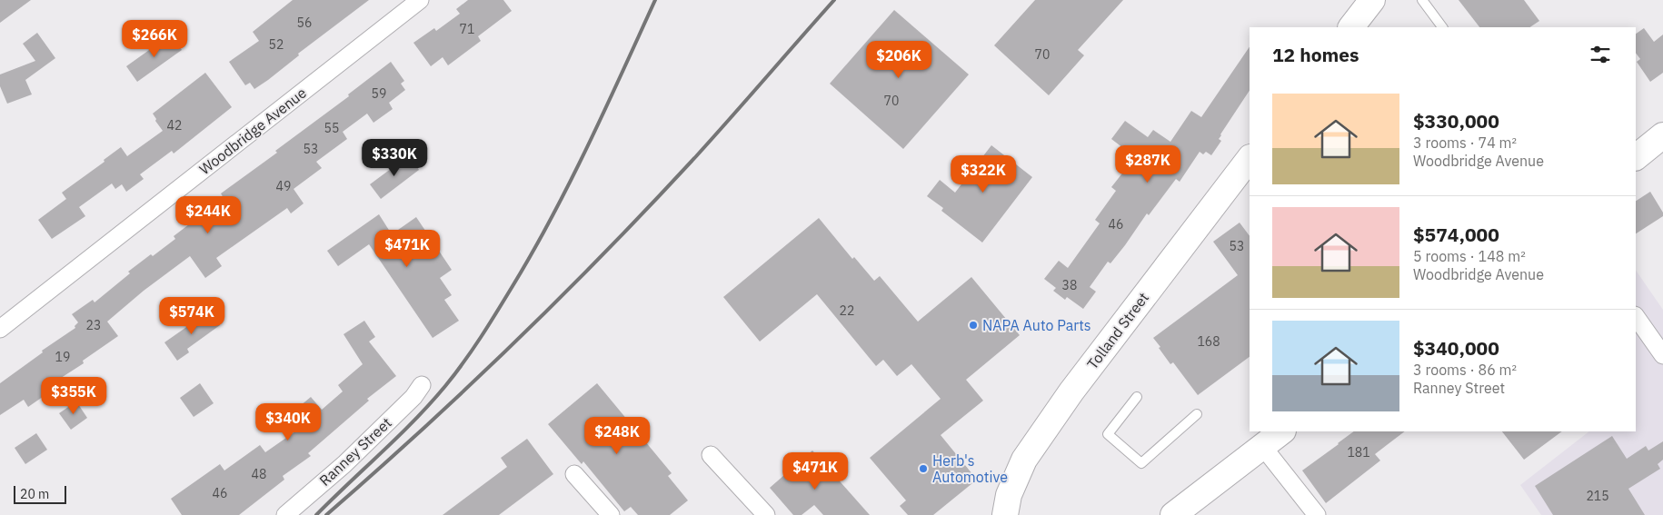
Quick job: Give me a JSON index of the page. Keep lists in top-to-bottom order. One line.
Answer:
{"streets":{"main road":["Tolland Street"],"street":["Woodbridge Avenue","Ranney Street"]},"places":["NAPA Auto Parts","Herb's Automotive"],"house_numbers":["56","71","52","70","59","70","42","55","53","49","46","53","38","22","23","168","19","181","48","46","215"],"scale_bar":"20 m","page":{"price":["$266K","$206K","$330K","$287K","$322K","$244K","$471K","$574K","$355K","$340K","$248K","$471K"],"heading":"12 homes","list":[{"name":"$330,000","note":"3 rooms · 74 m² · Woodbridge Avenue"},{"name":"$574,000","note":"5 rooms · 148 m² · Woodbridge Avenue"},{"name":"$340,000","note":"3 rooms · 86 m² · Ranney Street"}],"scale":"20 m"}}
